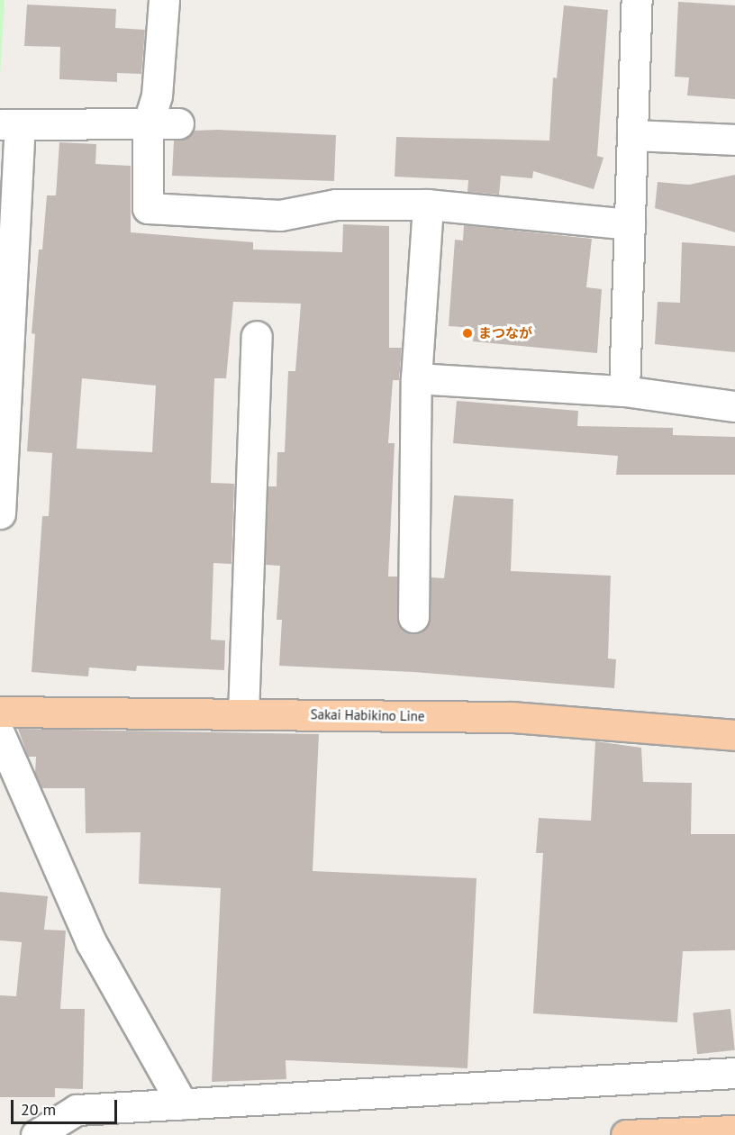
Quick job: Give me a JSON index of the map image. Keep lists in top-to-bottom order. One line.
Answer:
{"streets":{"main road":["Sakai Habikino Line"]},"places":["まつなが"],"scale_bar":"20 m"}
